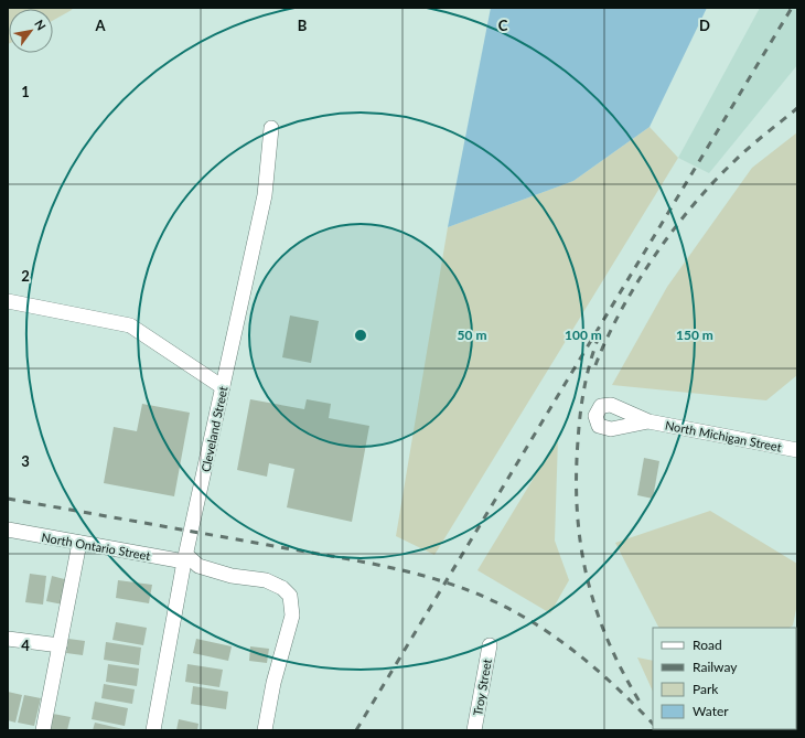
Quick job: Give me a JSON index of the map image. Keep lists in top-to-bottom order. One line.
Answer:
{"streets":{"street":["Cleveland Street","North Michigan Street","North Ontario Street","Troy Street"]},"crossings":[["Cleveland Street","North Ontario Street"]],"legend":["Road","Railway","Park","Water"],"north":"top right","grid":{"columns":["A","B","C","D"],"rows":["1","2","3","4"]},"rings":["50 m","100 m","150 m"]}
